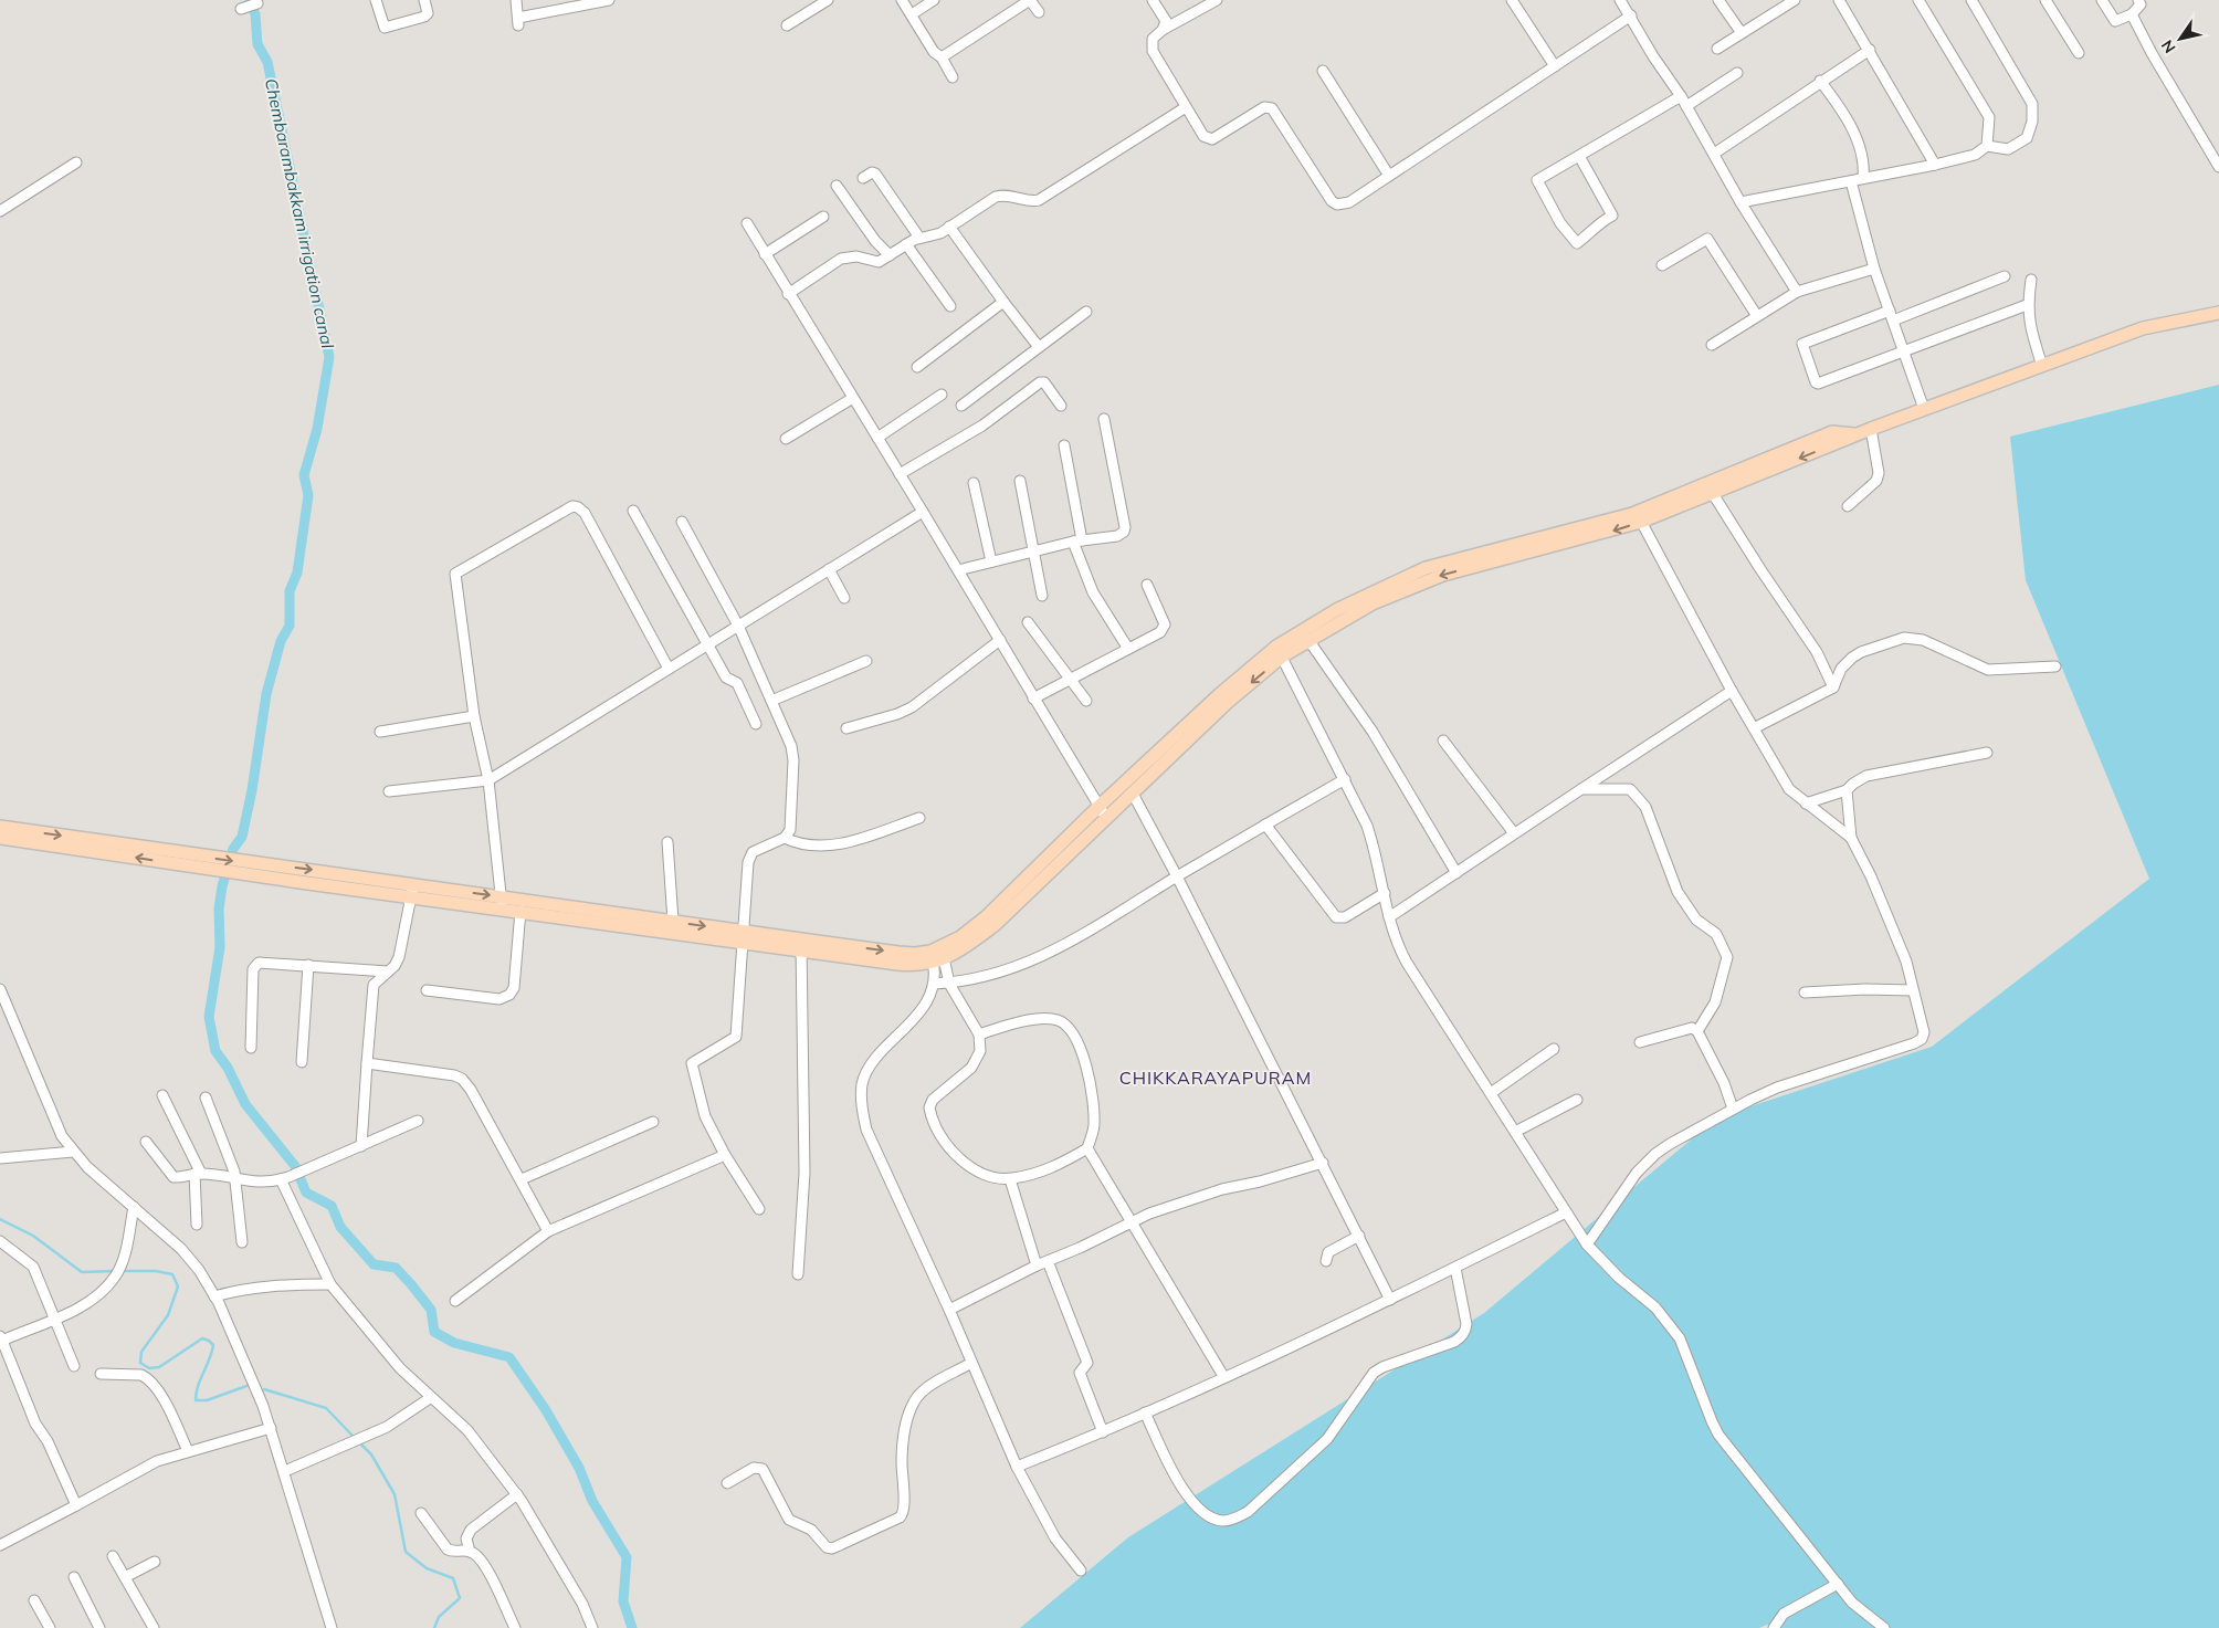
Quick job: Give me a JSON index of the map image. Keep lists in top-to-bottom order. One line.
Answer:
{"districts":["CHIKKARAYAPURAM"],"water":["Chembarambakkam irrigation canal"],"north":"bottom left"}
